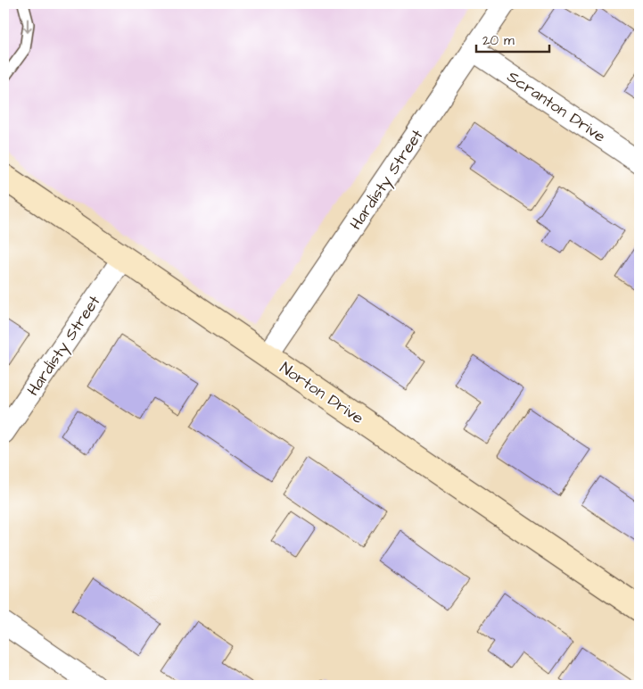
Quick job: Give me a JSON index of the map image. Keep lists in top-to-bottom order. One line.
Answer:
{"streets":{"street":["Scranton Drive","Hardisty Street","Norton Drive"]},"crossings":[["Scranton Drive","Hardisty Street"],["Hardisty Street","Norton Drive"]],"scale_bar":"20 m"}
